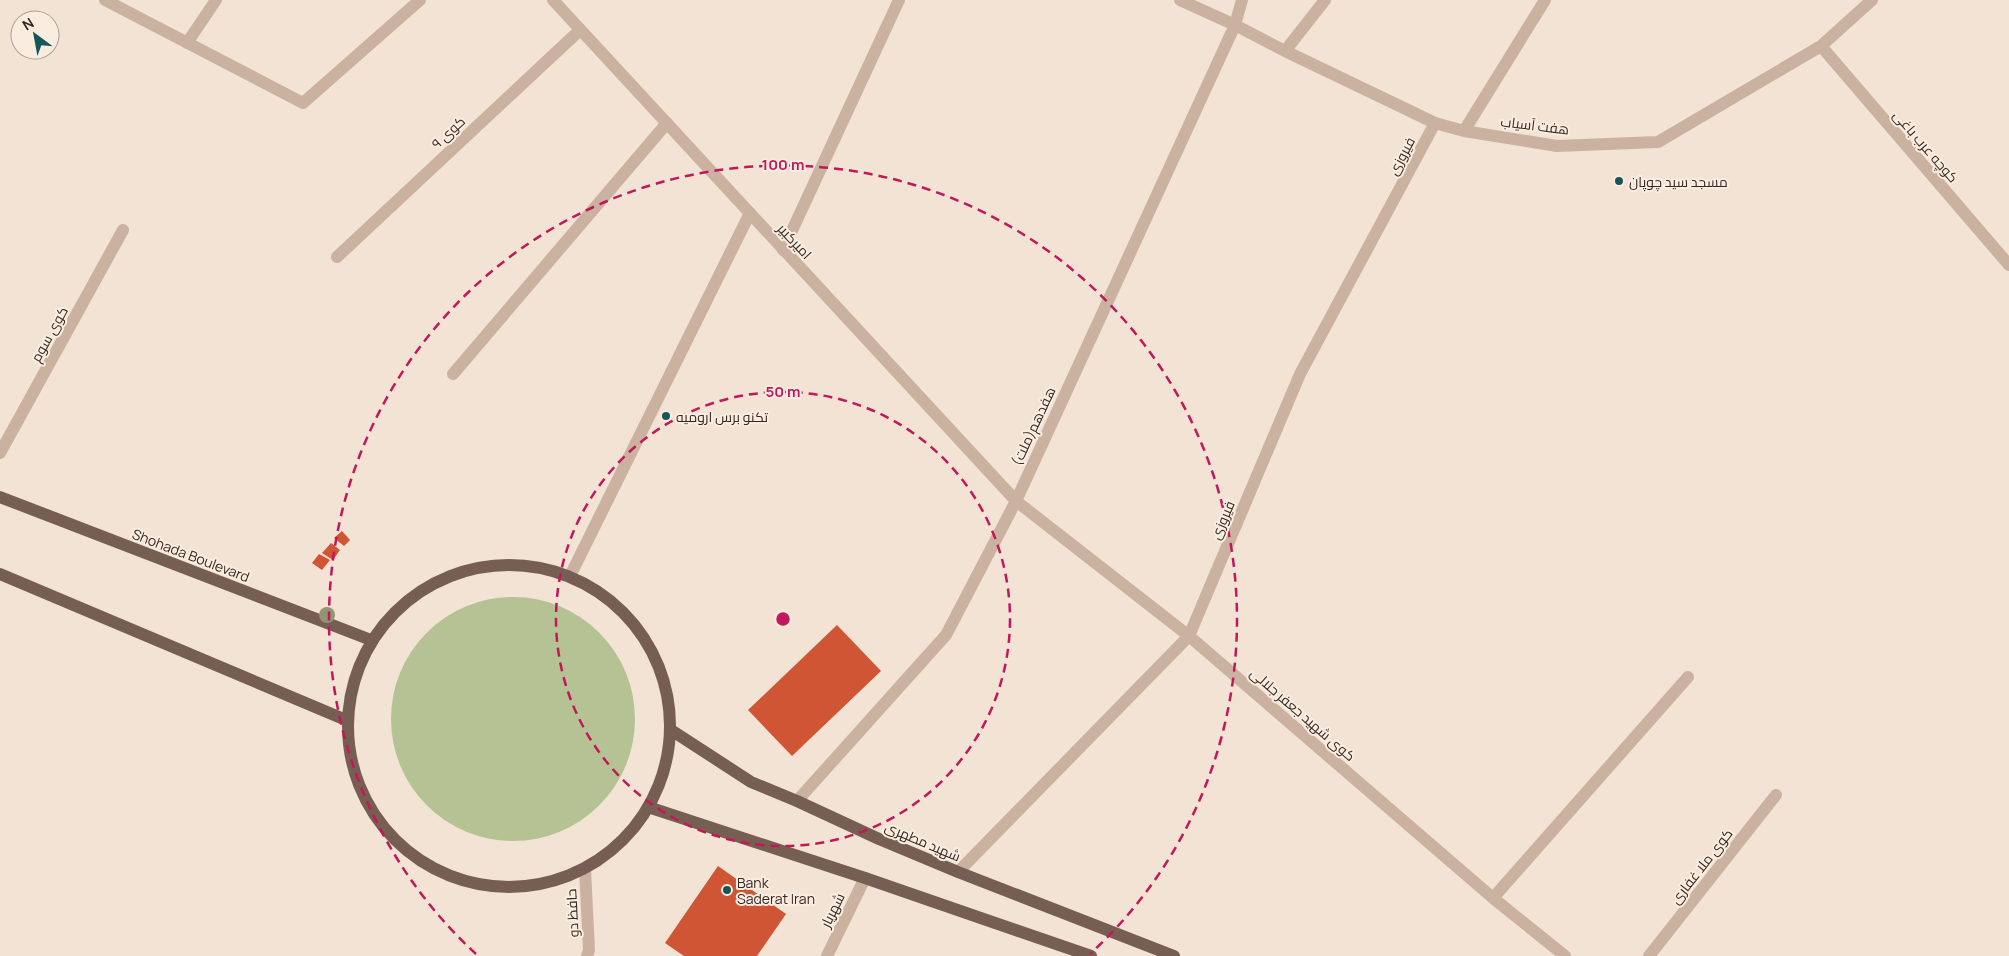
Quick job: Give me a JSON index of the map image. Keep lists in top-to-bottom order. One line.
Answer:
{"streets":{"main road":["Shohada Boulevard","شهید مطهری"],"street":["هفت آسیاب","کوی ۹","کوچه عرب باغی","فیروزی","امیرکبیر","کوی سوم","هفدهم(ملت)","کوی شهید جعفر جلالی","کوی ملا غفاری","شهریار","حافظ دو"]},"crossings":[["هفت آسیاب","کوچه عرب باغی"],["هفت آسیاب","فیروزی"],["هفت آسیاب","هفدهم(ملت)"],["کوی ۹","امیرکبیر"],["فیروزی","کوی شهید جعفر جلالی"],["فیروزی","شهید مطهری"],["امیرکبیر","هفدهم(ملت)"],["امیرکبیر","کوی شهید جعفر جلالی"],["هفدهم(ملت)","کوی شهید جعفر جلالی"],["هفدهم(ملت)","شهید مطهری"]],"places":["مسجد سید چوپان","تکنو برس ارومیه","Bank Saderat Iran"],"north":"top left","rings":["100 m","50 m"]}
